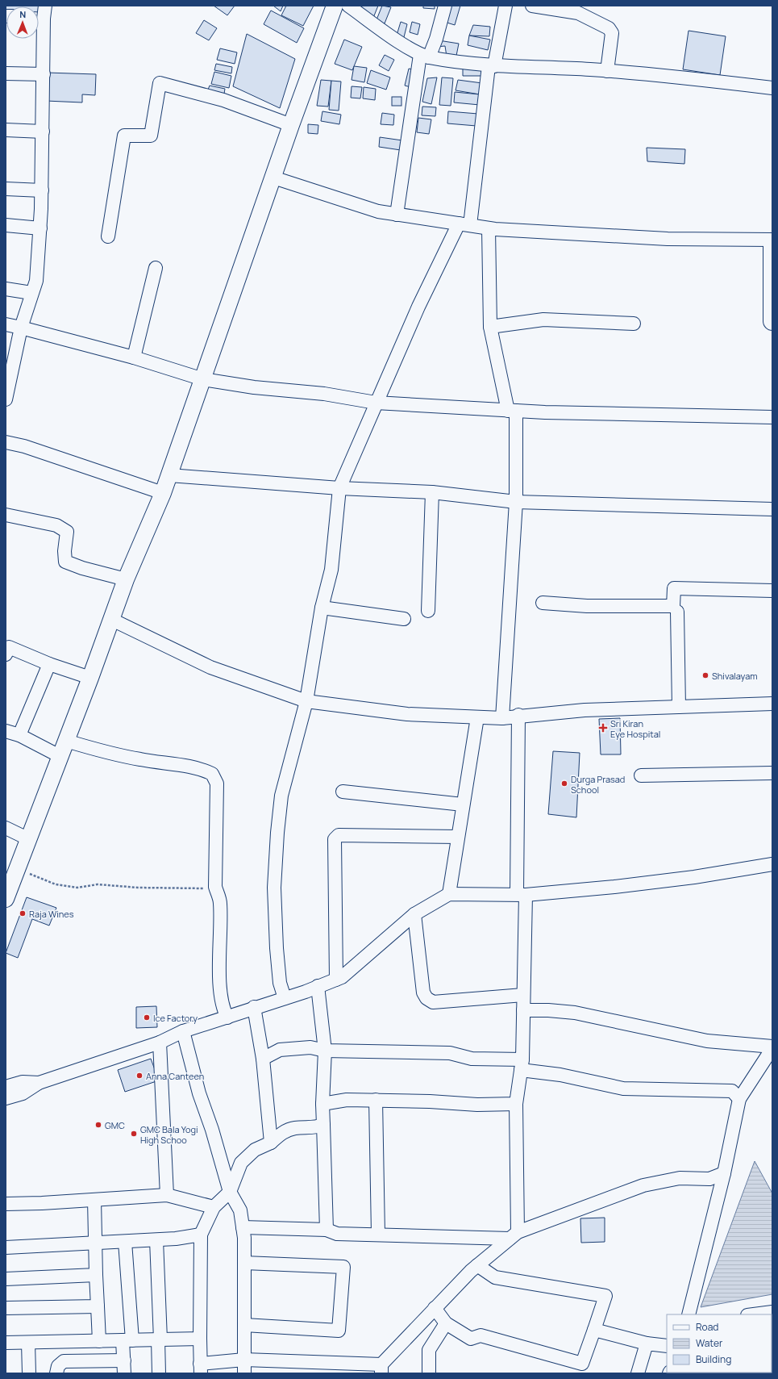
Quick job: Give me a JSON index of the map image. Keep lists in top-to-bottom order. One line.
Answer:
{"places":{"other":["Shivalayam","Durga Prasad School","Raja Wines","Ice Factory","Anna Canteen","GMC","GMC Bala Yogi High Schoo"],"health":["Sri Kiran Eye Hospital"]},"legend":["Road","Water","Building"],"north":"top"}
